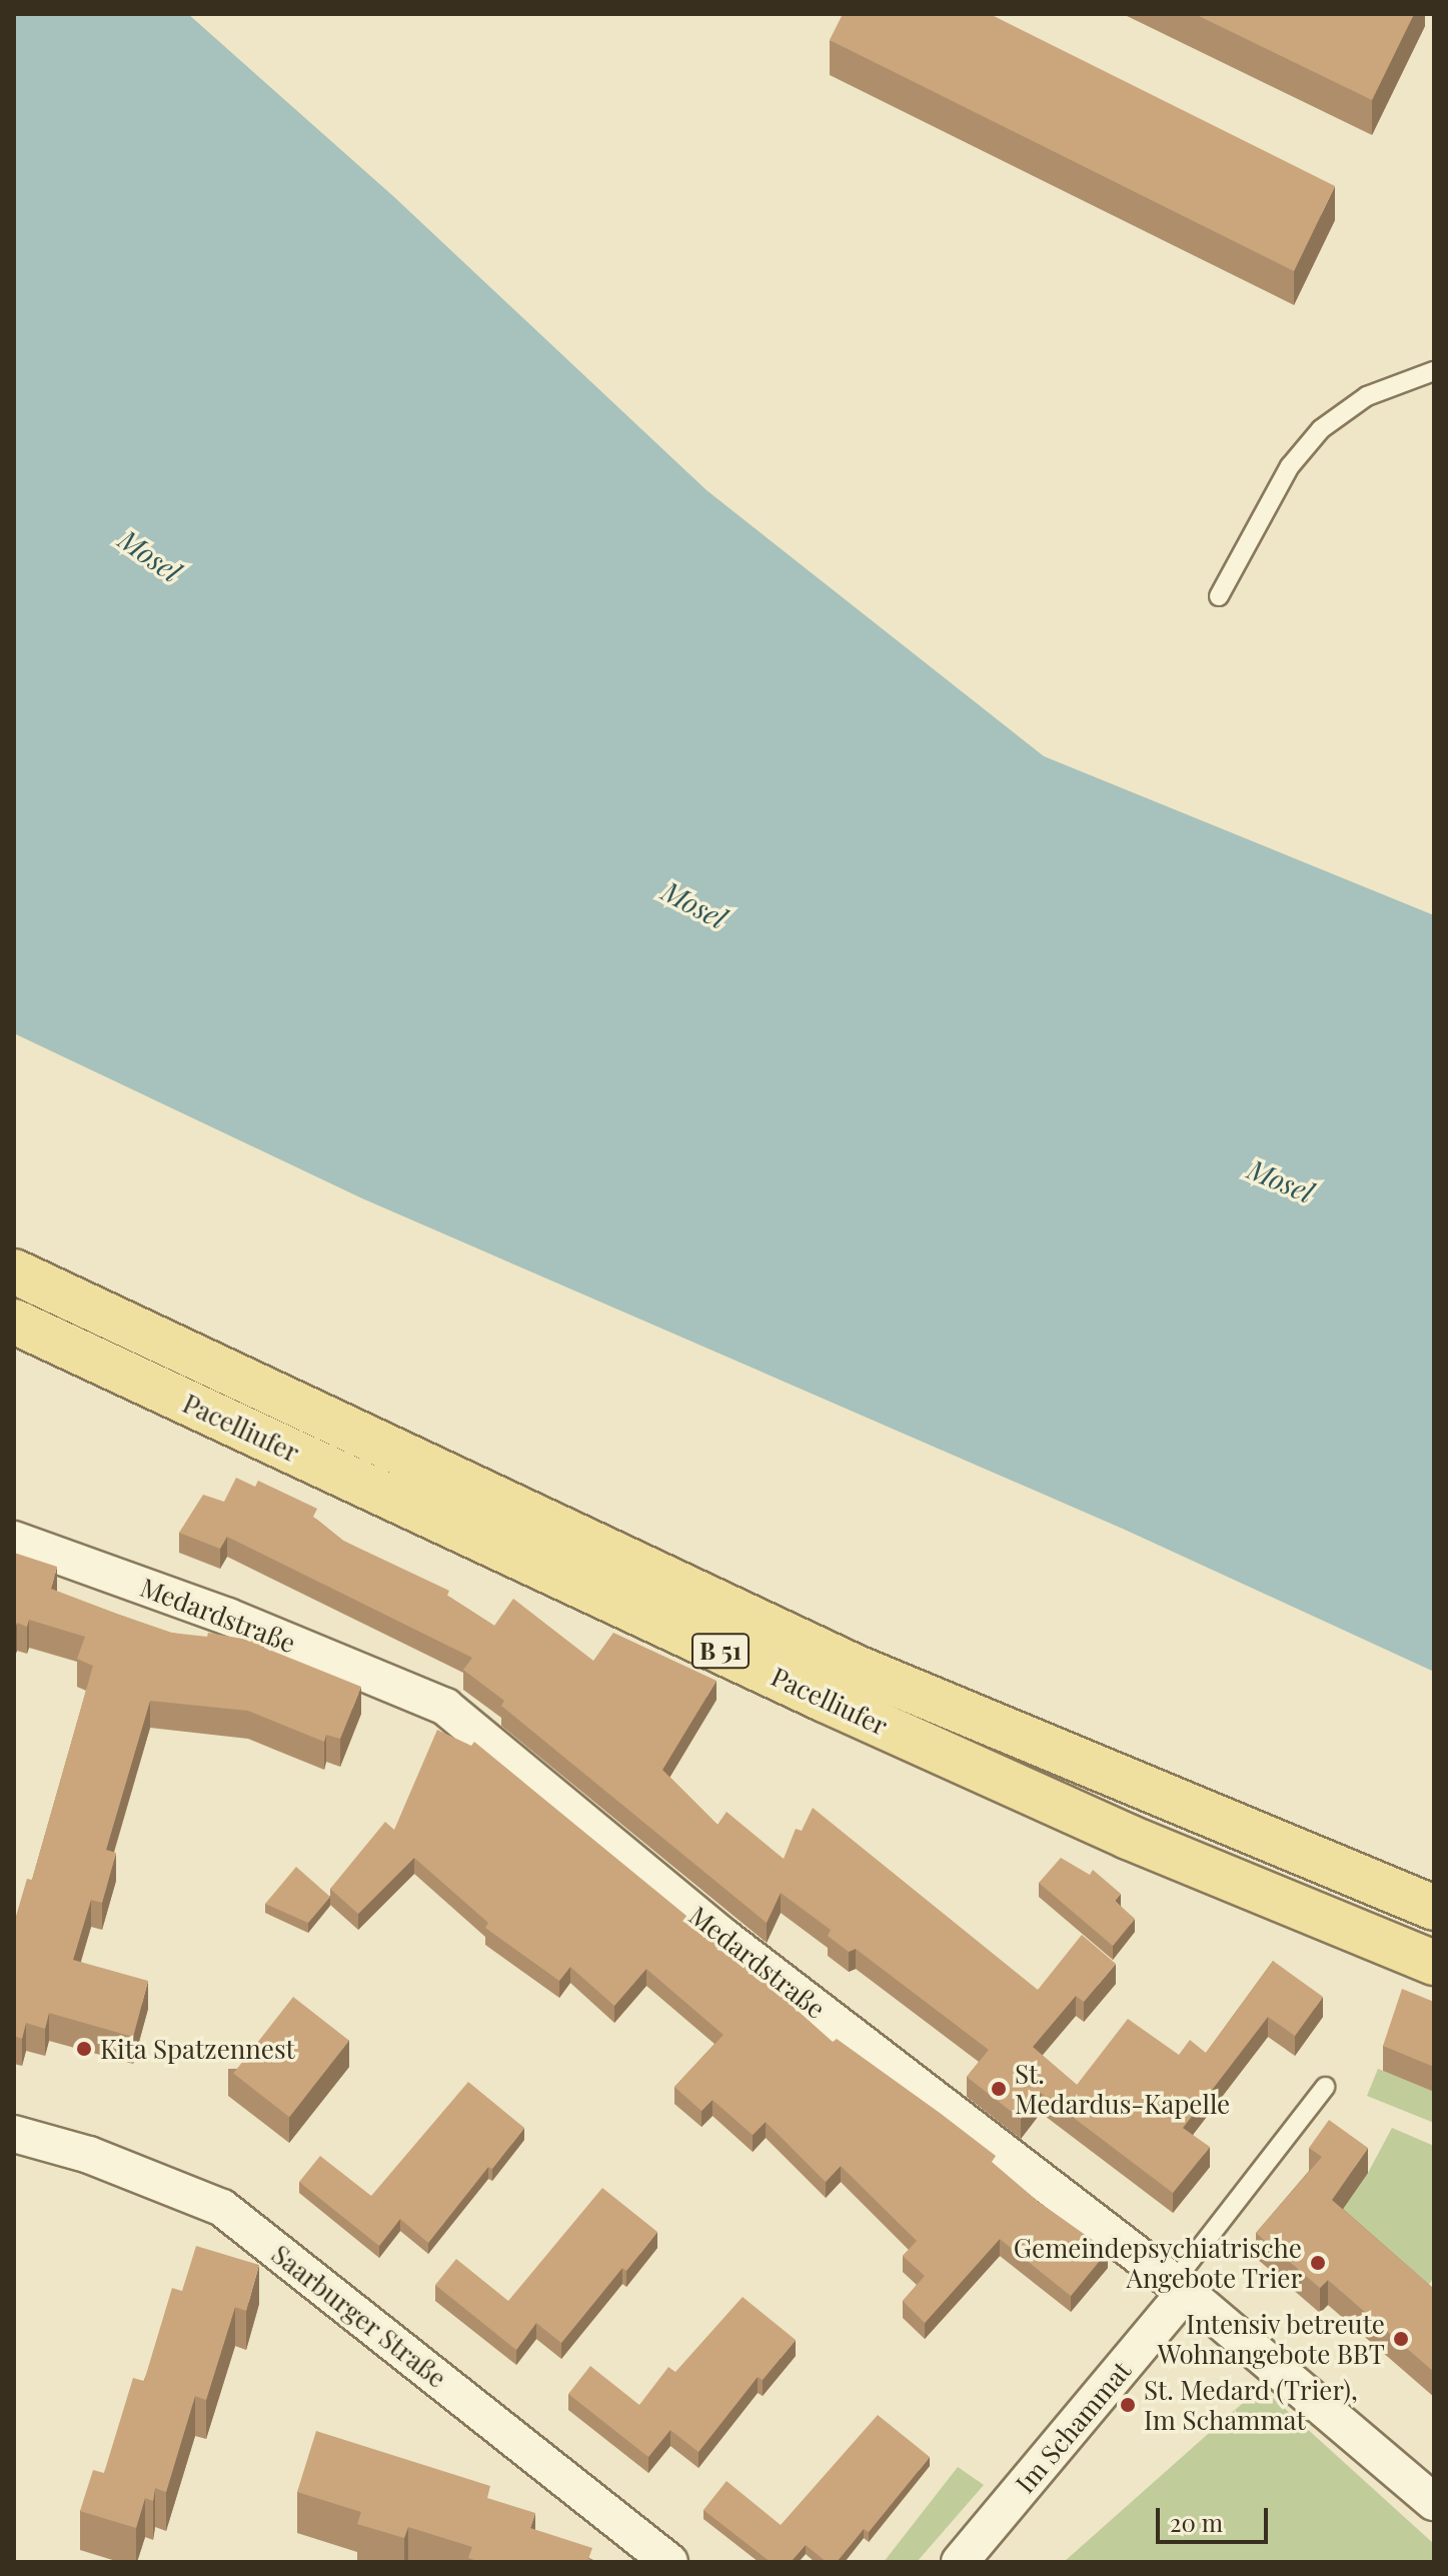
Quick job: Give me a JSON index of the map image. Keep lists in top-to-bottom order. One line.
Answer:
{"streets":{"main road":["Pacelliufer","B 51"],"street":["Medardstraße","Saarburger Straße","Im Schammat"]},"crossings":[["Medardstraße","Im Schammat"]],"water":["Mosel"],"places":["Kita Spatzennest","St. Medardus-Kapelle","Gemeindepsychiatrische Angebote Trier","Intensiv betreute Wohnangebote BBT","St. Medard (Trier), Im Schammat"],"scale_bar":"20 m"}
